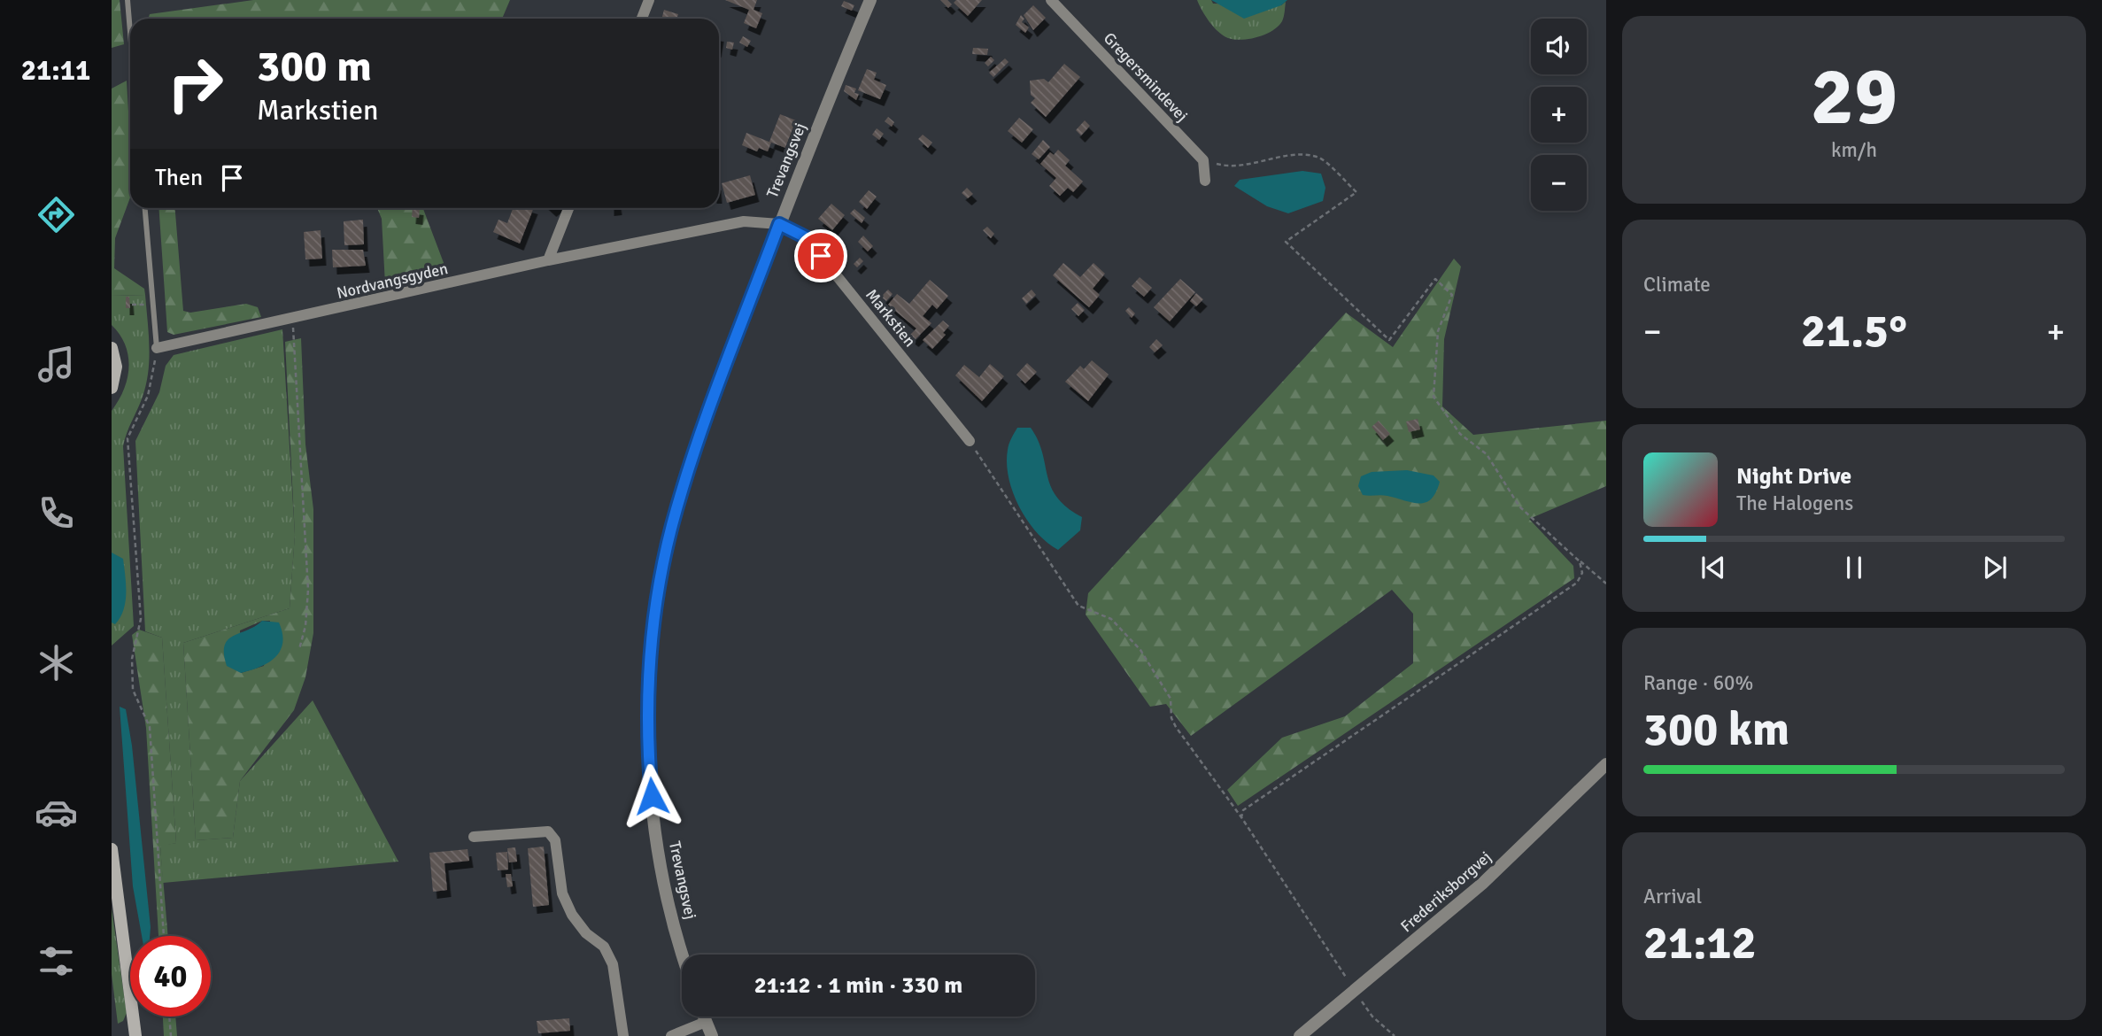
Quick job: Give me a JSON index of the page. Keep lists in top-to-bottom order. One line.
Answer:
{"streets":{"street":["Gregersmindevej","Trevangsvej","Nordvangsgyden","Markstien","Frederiksborgvej"]},"crossings":[["Trevangsvej","Nordvangsgyden"],["Trevangsvej","Markstien"],["Nordvangsgyden","Markstien"]],"page":{"tabs":"21:11","tile":[["29","km/h"],"Climate",["Range · 60%","300 km"],["Arrival","21:12"]],"map_buttons":["+","−"],"turn":["300 m","Markstien"],"then":"Then","heat":["−","21.5°","+"],"song":["Night Drive","The Halogens"],"limit":"40","trip":"21:12 · 1 min · 330 m"}}
